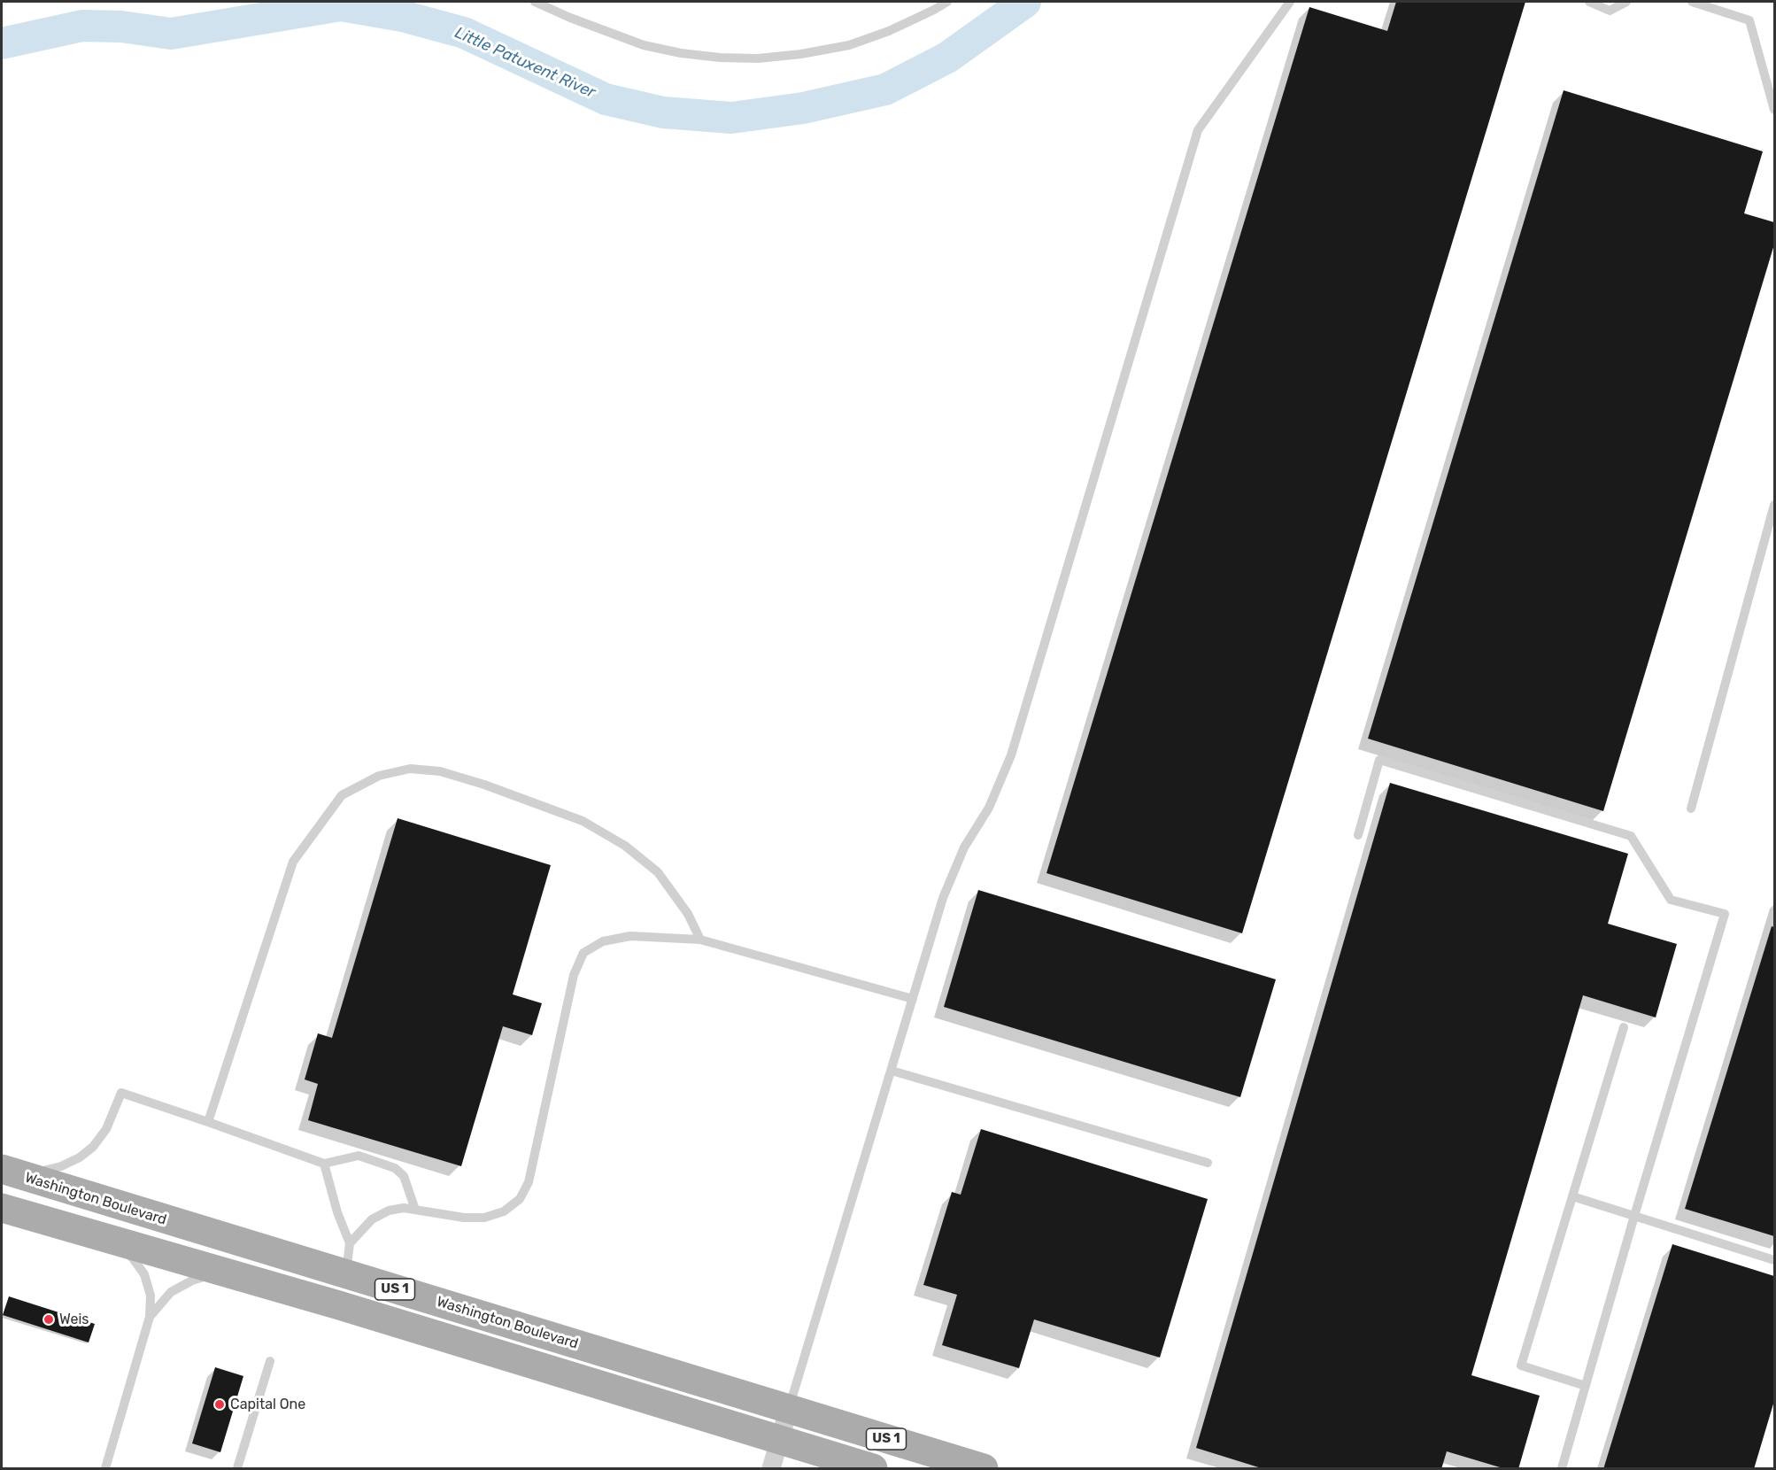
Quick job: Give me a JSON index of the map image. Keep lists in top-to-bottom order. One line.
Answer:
{"streets":{"main road":["Washington Boulevard","US 1"]},"water":["Little Patuxent River"],"places":["Weis","Capital One"]}
